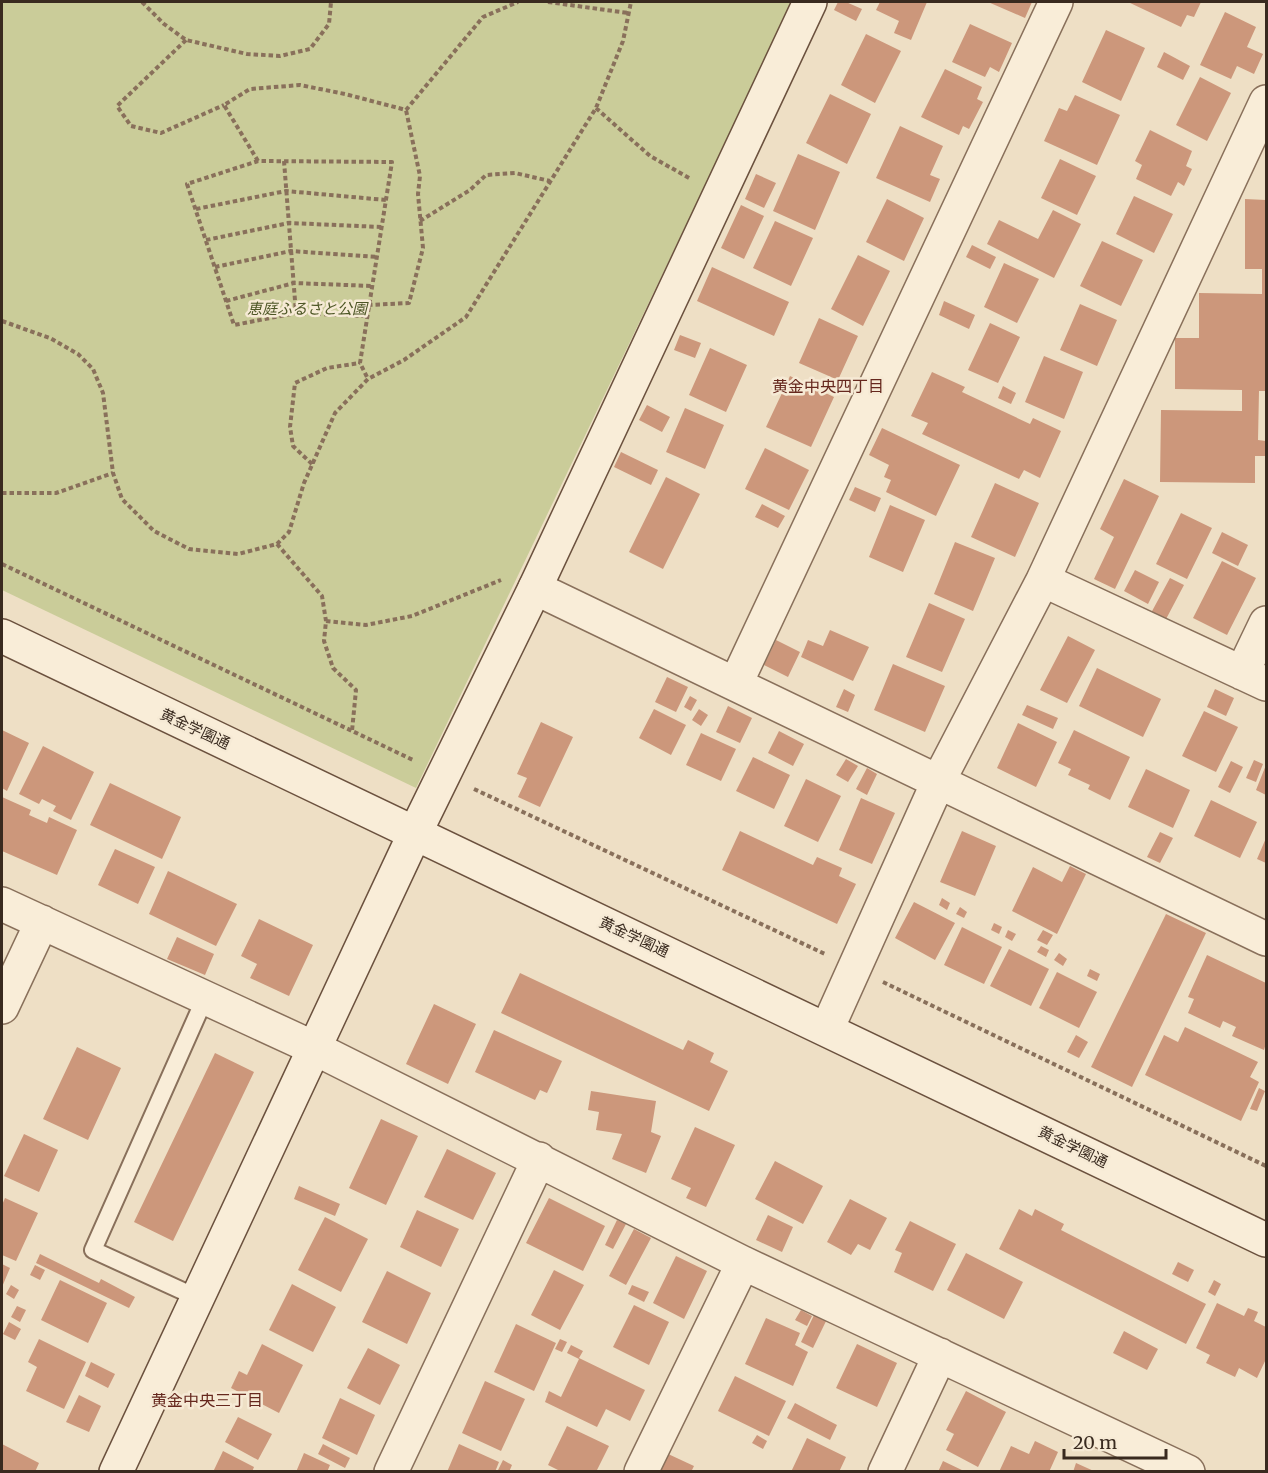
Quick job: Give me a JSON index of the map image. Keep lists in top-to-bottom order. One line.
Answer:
{"streets":{"street":["黄金学園通"]},"districts":["黄金中央四丁目","黄金中央三丁目"],"parks":["恵庭ふるさと公園"],"scale_bar":"20 m"}
